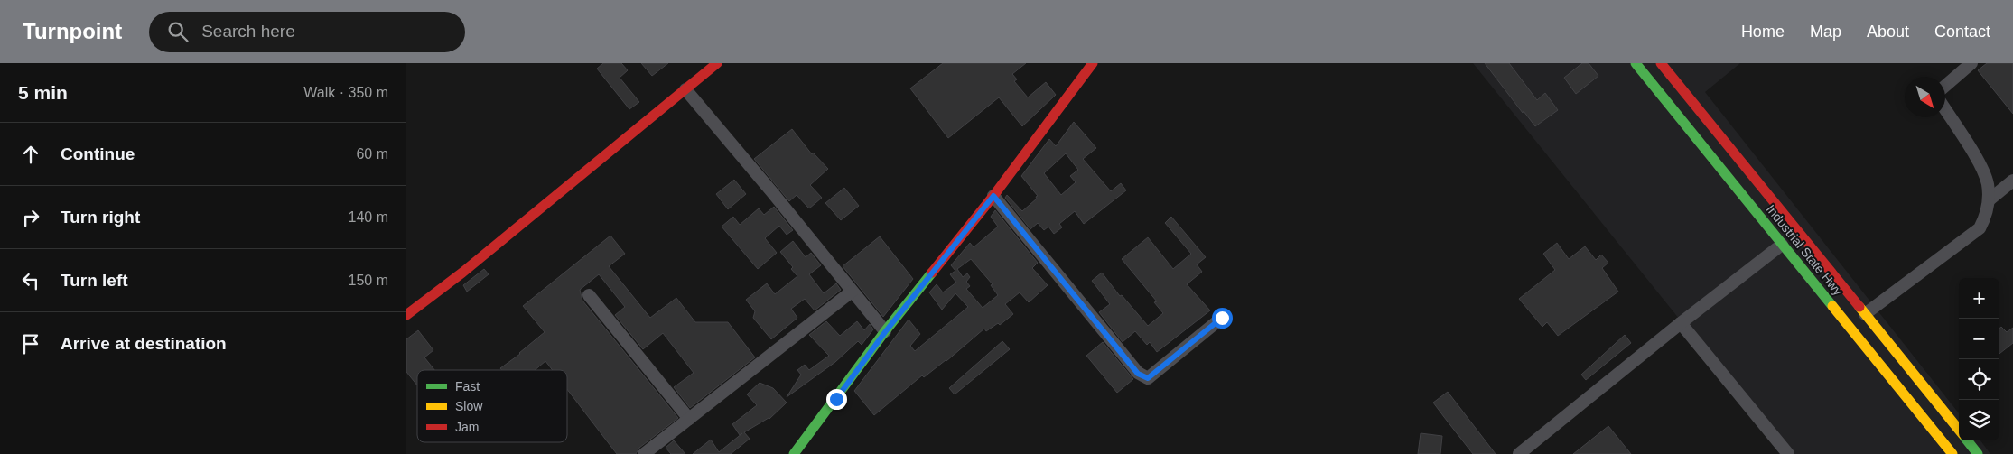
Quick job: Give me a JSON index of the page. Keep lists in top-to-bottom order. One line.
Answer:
{"streets":{"main road":["Industrial State Hwy"]},"legend":["Fast","Slow","Jam"],"north":"bottom right","page":{"header":"Turnpoint","search":"Search here","nav":["Home","Map","About","Contact"],"heading":["5 min","Walk · 350 m"],"list":[["Continue","60 m"],["Turn right","140 m"],["Turn left","150 m"],"Arrive at destination"],"map_buttons":["+","−"]}}
